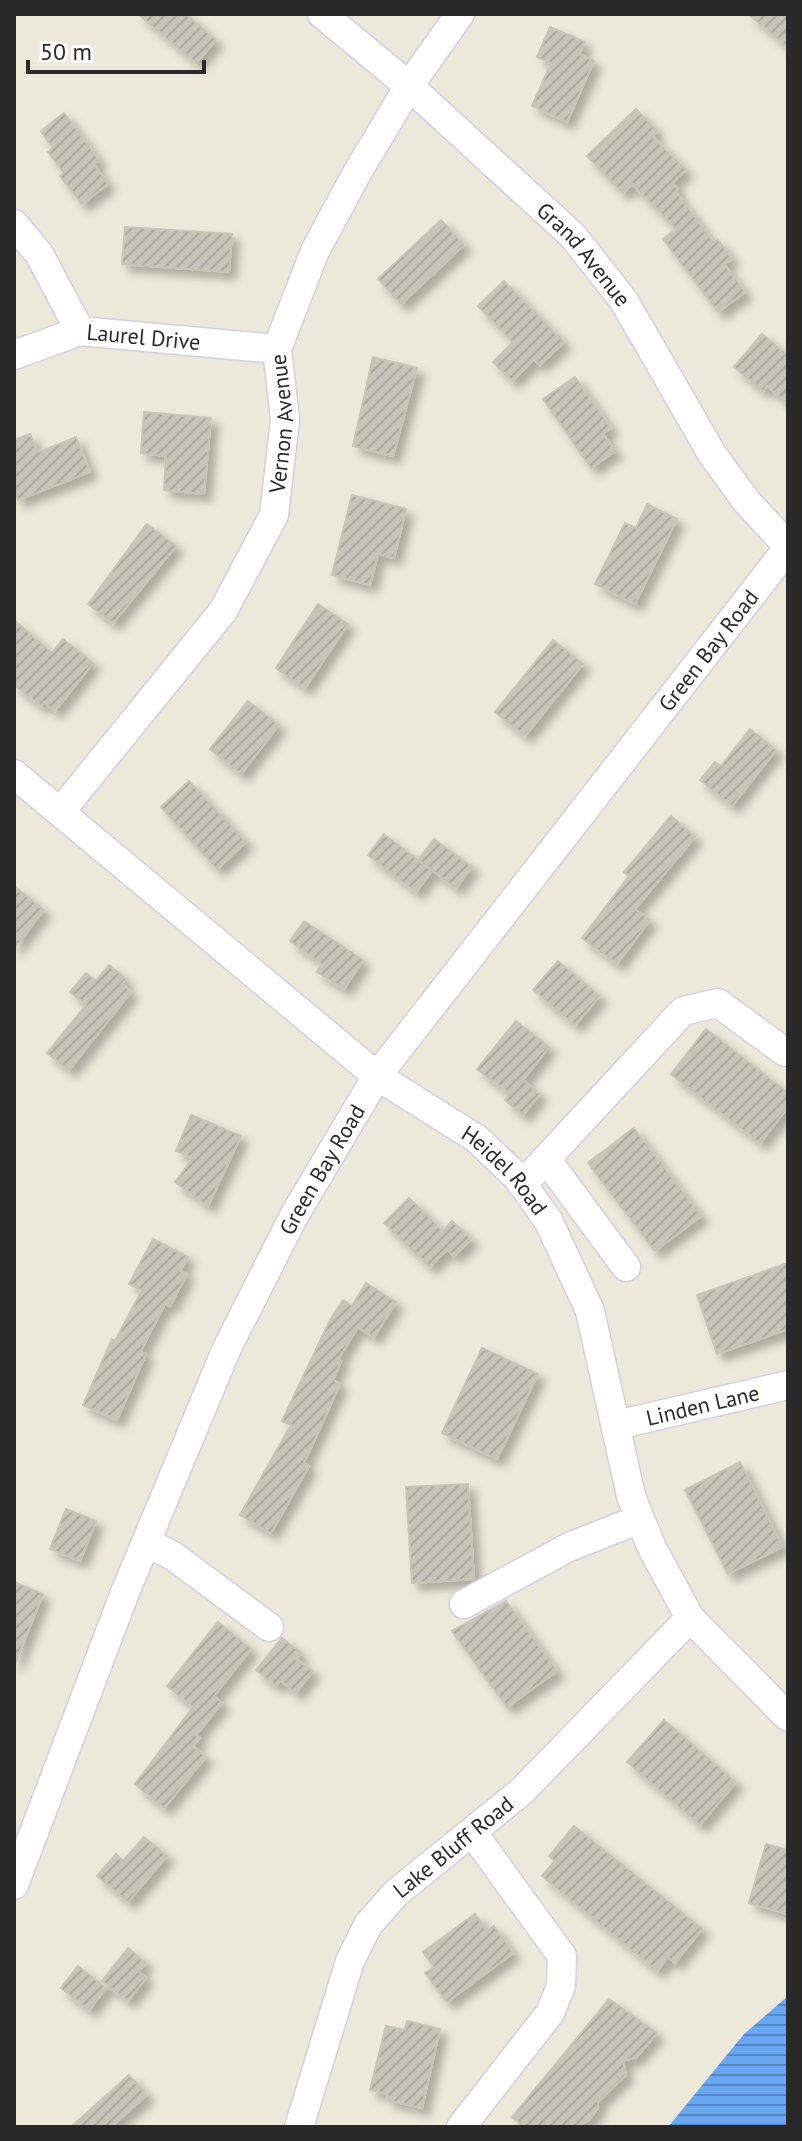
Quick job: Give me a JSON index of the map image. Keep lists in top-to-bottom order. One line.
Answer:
{"streets":{"street":["Grand Avenue","Laurel Drive","Vernon Avenue","Green Bay Road","Heidel Road","Linden Lane","Lake Bluff Road"]},"crossings":[["Grand Avenue","Vernon Avenue"],["Grand Avenue","Green Bay Road"],["Laurel Drive","Vernon Avenue"],["Vernon Avenue","Heidel Road"],["Green Bay Road","Heidel Road"],["Heidel Road","Linden Lane"],["Heidel Road","Lake Bluff Road"]],"scale_bar":"50 m"}
